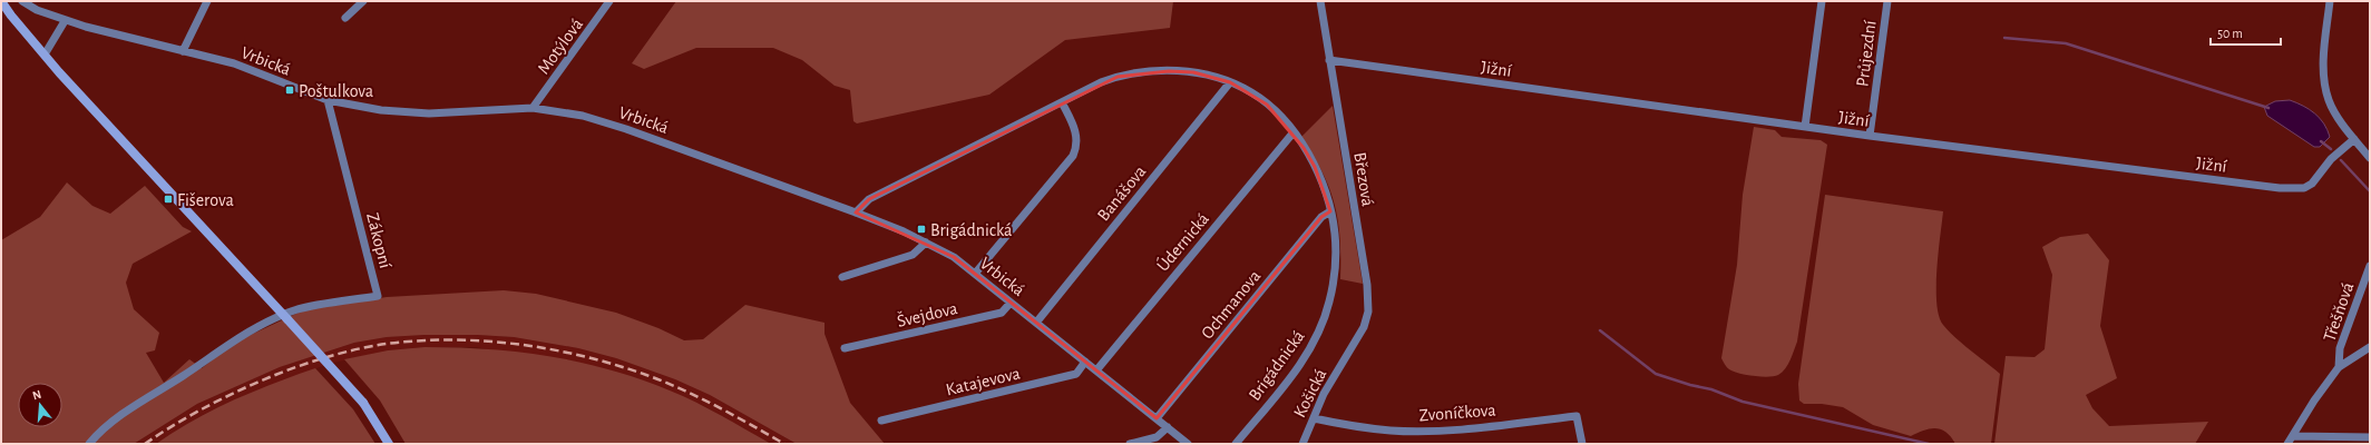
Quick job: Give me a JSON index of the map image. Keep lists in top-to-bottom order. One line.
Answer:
{"streets":{"street":["Motýlová","Průjezdní","Vrbická","Jižní","Březová","Banášova","Zákopní","Údernická","Ochmanova","Třešňová","Švejdova","Brigádnická","Katajevova","Košická","Zvoníčkova"]},"crossings":[["Motýlová","Vrbická"],["Průjezdní","Jižní"],["Vrbická","Banášova"],["Vrbická","Zákopní"],["Vrbická","Údernická"],["Vrbická","Ochmanova"],["Vrbická","Švejdova"],["Vrbická","Brigádnická"],["Vrbická","Katajevova"],["Jižní","Březová"],["Březová","Košická"],["Banášova","Brigádnická"],["Údernická","Brigádnická"],["Ochmanova","Brigádnická"],["Košická","Zvoníčkova"]],"places":{"transit":["Poštulkova","Fišerova","Brigádnická"]},"scale_bar":"50 m","north":"top"}
